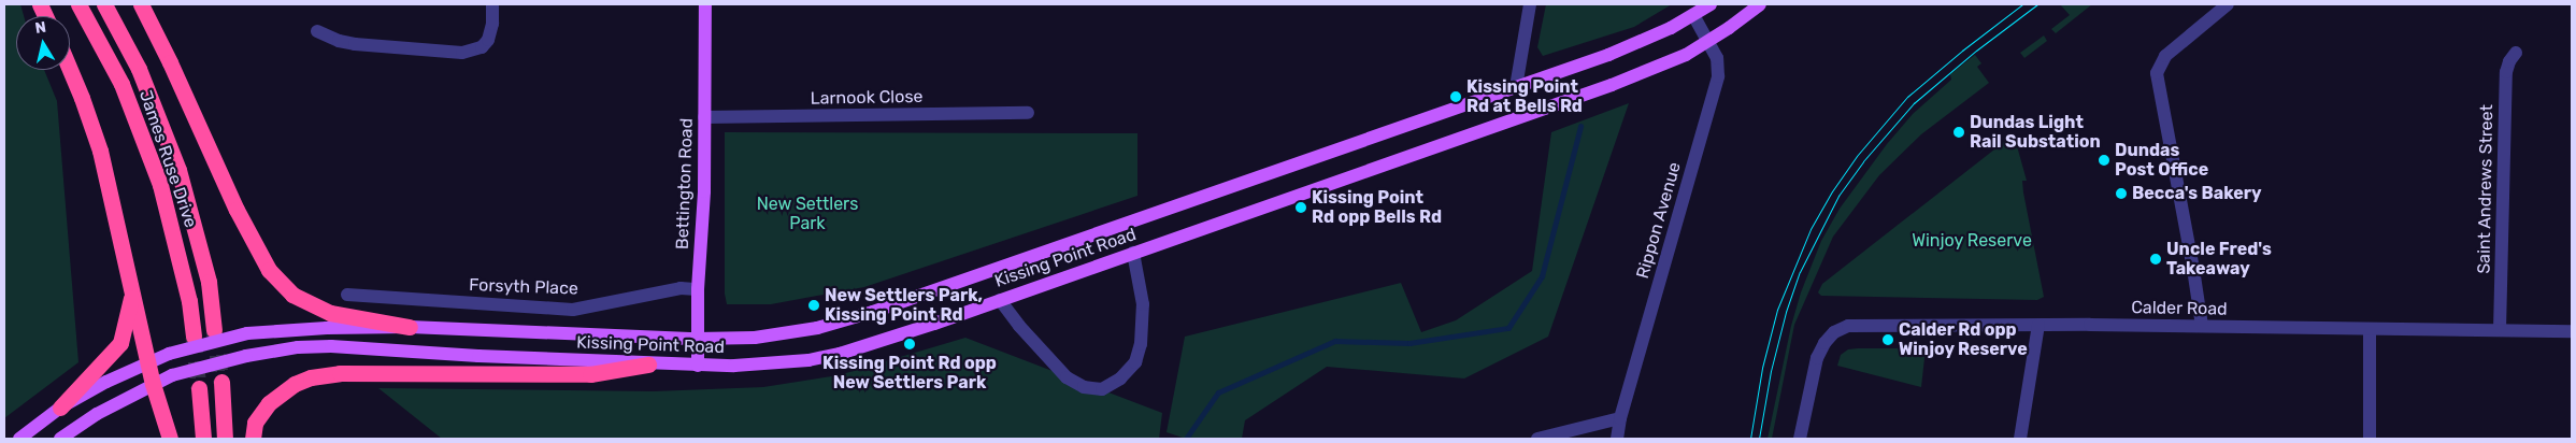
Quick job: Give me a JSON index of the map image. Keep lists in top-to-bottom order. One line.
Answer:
{"streets":{"highway":["James Ruse Drive"],"main road":["Bettington Road","Kissing Point Road"],"street":["Larnook Close","Saint Andrews Street","Rippon Avenue","Forsyth Place","Calder Road"]},"crossings":[["Larnook Close","Bettington Road"],["Bettington Road","Kissing Point Road"],["Bettington Road","Forsyth Place"],["Saint Andrews Street","Calder Road"],["Rippon Avenue","Kissing Point Road"]],"parks":["New Settlers Park","Winjoy Reserve"],"places":["Kissing Point Rd at Bells Rd","Dundas Light Rail Substation","Dundas Post Office","Becca's Bakery","Kissing Point Rd opp Bells Rd","Uncle Fred's Takeaway","New Settlers Park, Kissing Point Rd","Calder Rd opp Winjoy Reserve","Kissing Point Rd opp New Settlers Park"],"north":"top"}
